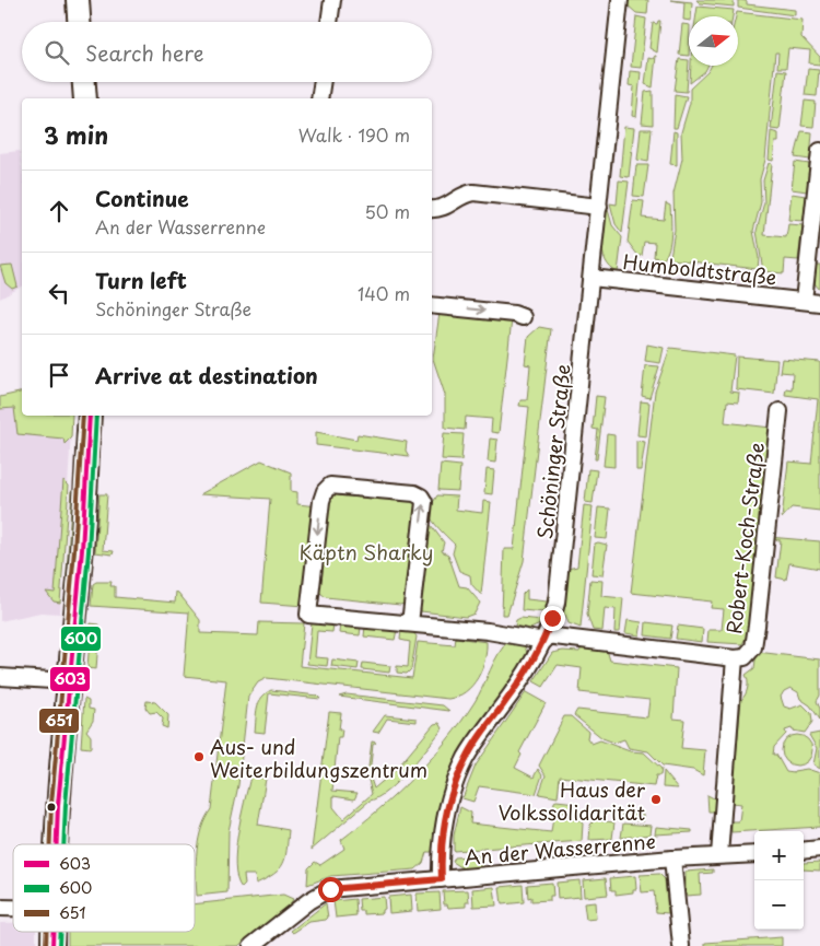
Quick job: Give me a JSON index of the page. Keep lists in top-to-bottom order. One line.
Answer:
{"streets":{"street":["Humboldtstraße","Schöninger Straße","Robert-Koch-Straße","An der Wasserrenne"]},"crossings":[["Humboldtstraße","Schöninger Straße"],["Schöninger Straße","Robert-Koch-Straße"],["Schöninger Straße","An der Wasserrenne"],["Robert-Koch-Straße","An der Wasserrenne"]],"parks":["Käptn Sharky"],"places":["Aus- und Weiterbildungszentrum","Haus der Volkssolidarität"],"lines":["transit line 603","transit line 600","transit line 651"],"legend":["603","600","651"],"north":"right","page":{"search":"Search here","heading":["3 min","Walk · 190 m"],"list":[["Continue","An der Wasserrenne","50 m"],["Turn left","Schöninger Straße","140 m"],"Arrive at destination"],"map_buttons":["+","−"]}}
